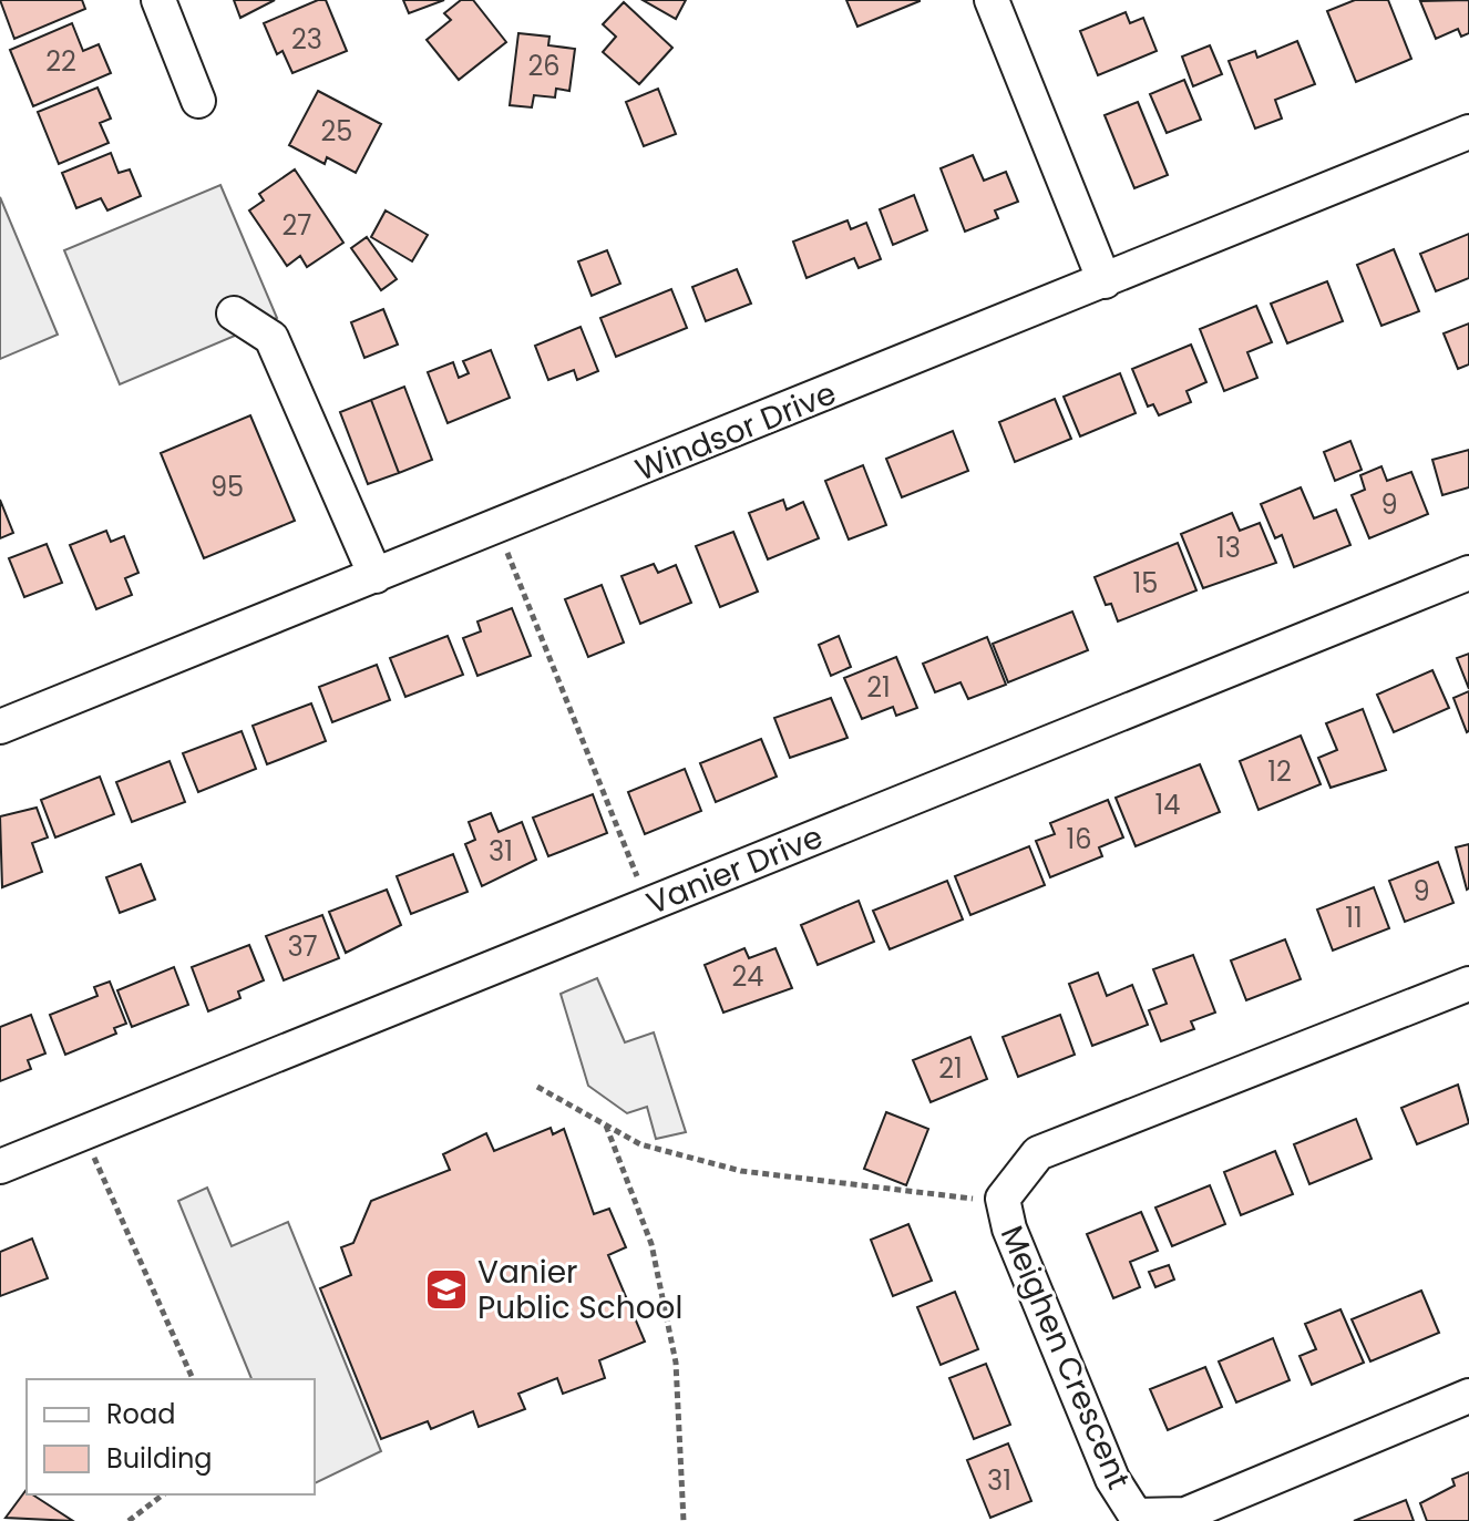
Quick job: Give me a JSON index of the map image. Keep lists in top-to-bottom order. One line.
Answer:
{"streets":{"street":["Windsor Drive","Vanier Drive","Meighen Crescent"]},"places":{"school or university":["Vanier Public School"]},"house_numbers":["23","22","26","25","27","95","9","13","15","21","12","14","16","31","9","11","37","24","21","31"],"legend":["Road","Building"]}
